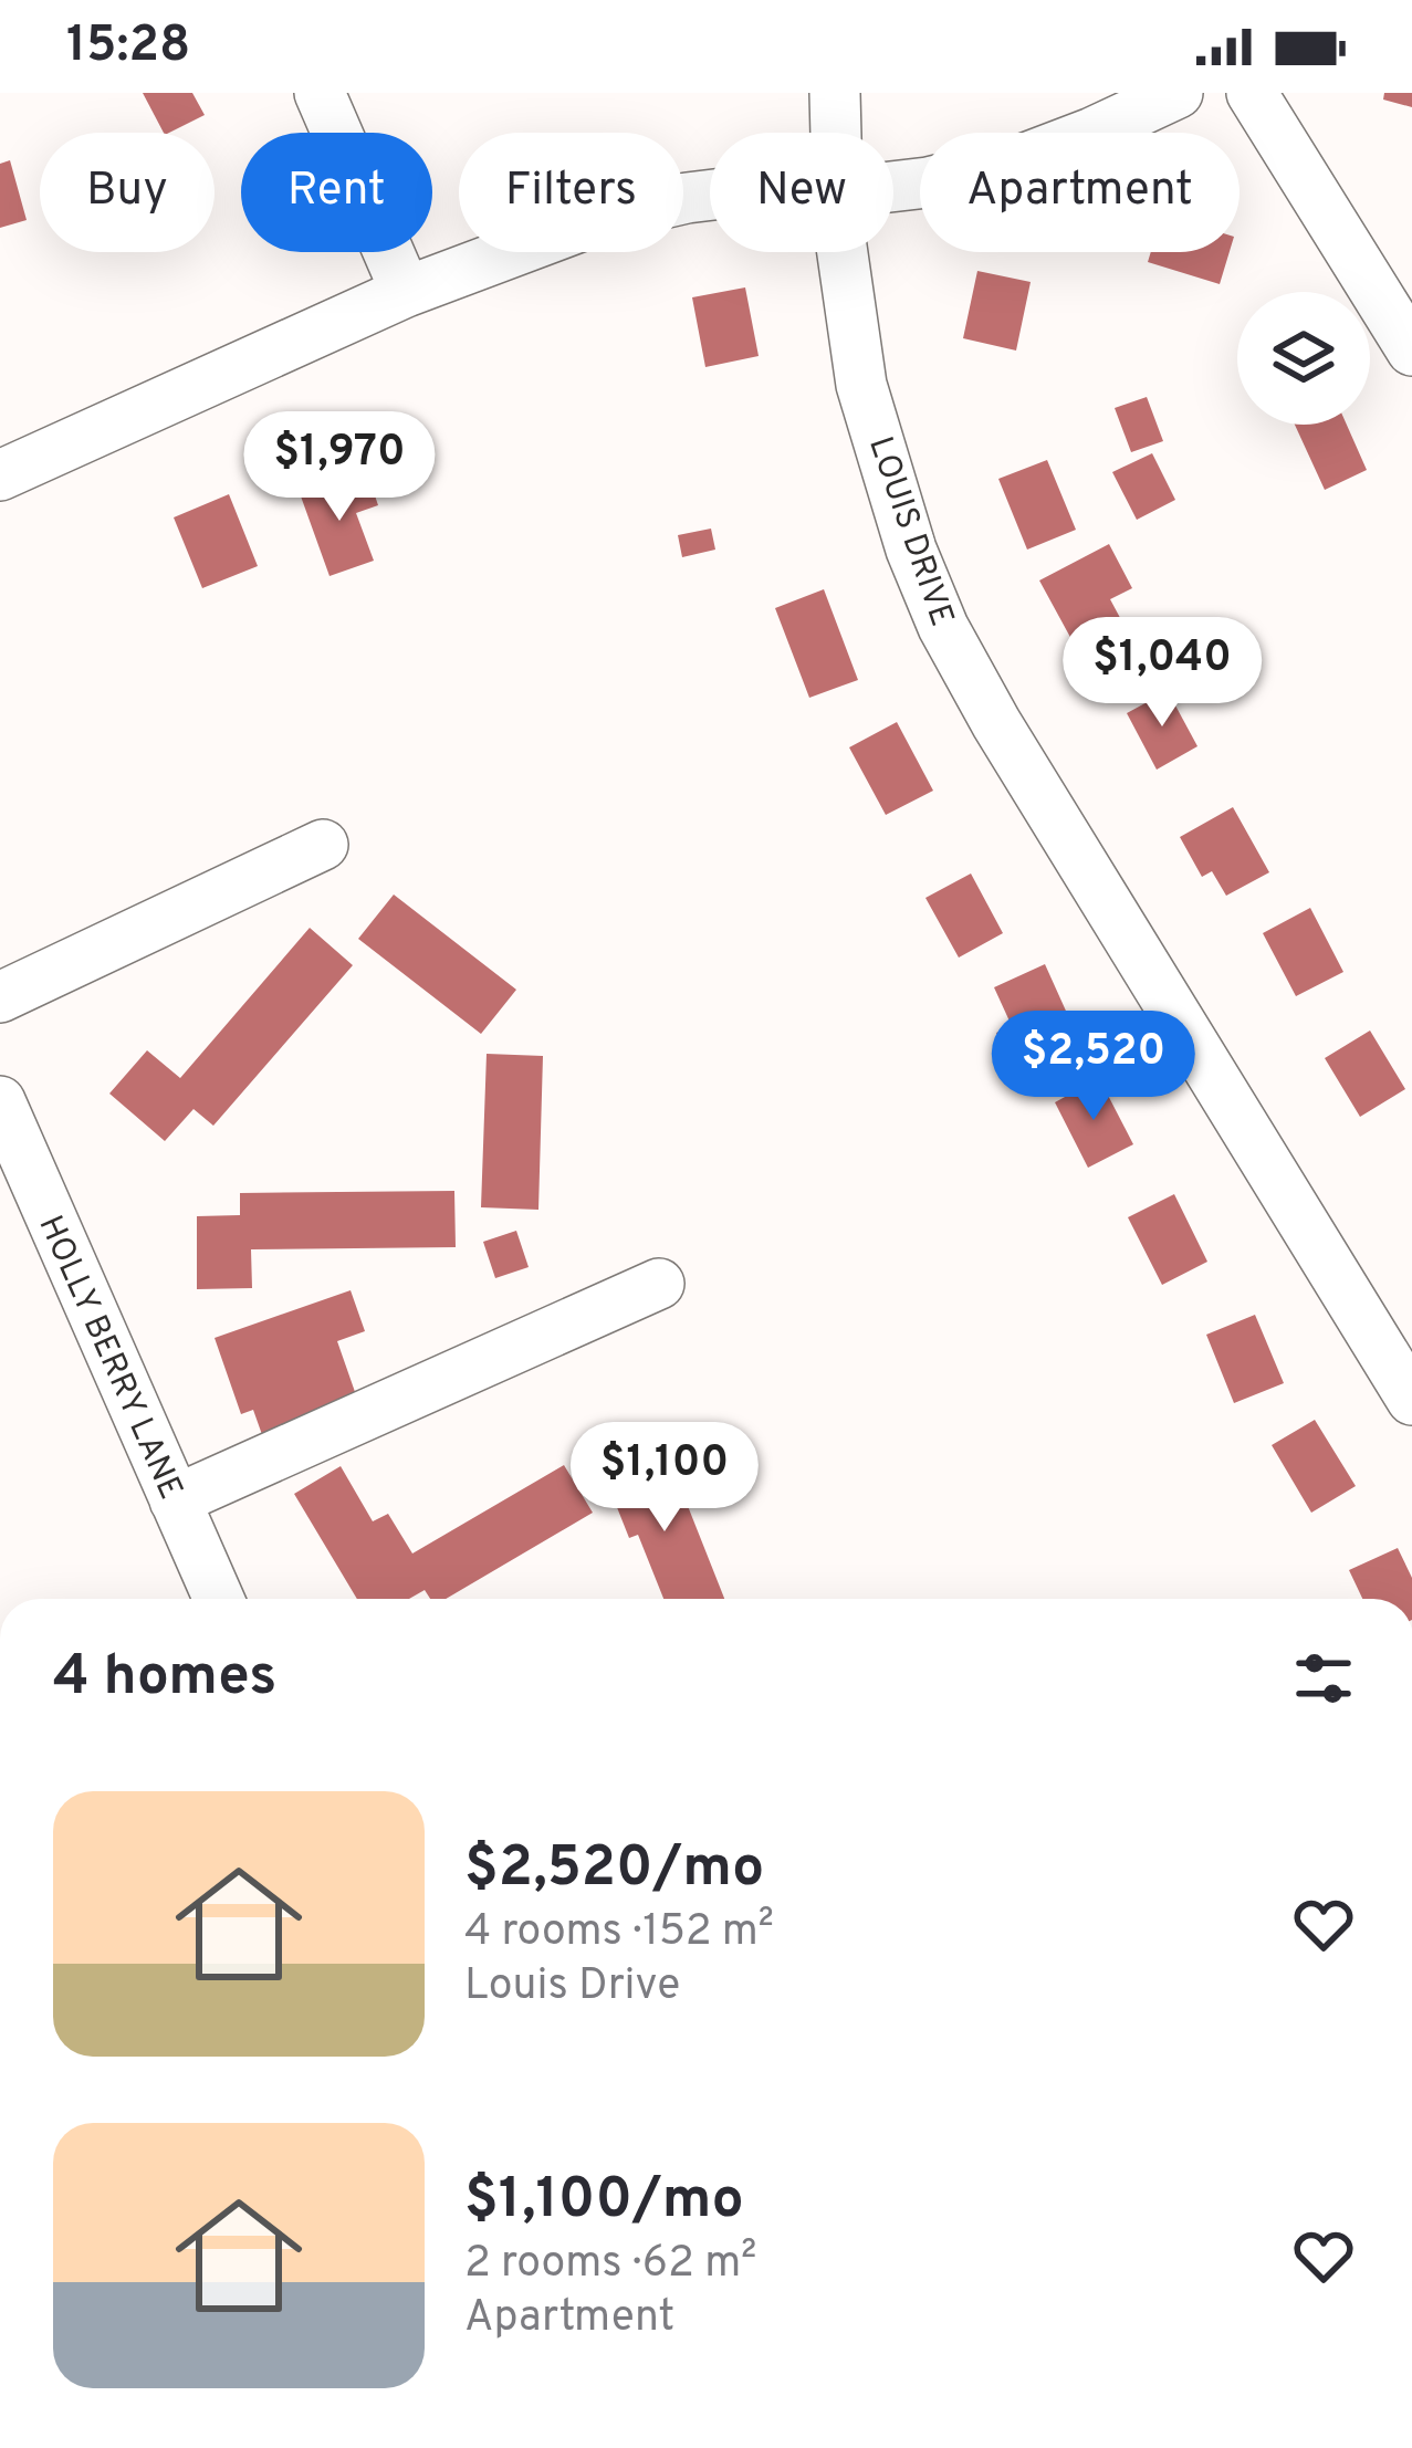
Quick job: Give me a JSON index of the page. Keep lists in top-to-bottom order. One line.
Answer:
{"streets":{"street":["LOUIS DRIVE","HOLLY BERRY LANE"]},"page":{"status":"15:28","chip":["Buy","Rent","Filters","New","Apartment"],"price":["$1,970","$1,040","$2,520","$1,100"],"heading":"4 homes","list":[{"name":"$2,520/mo","note":"4 rooms · 152 m² · Louis Drive"},{"name":"$1,100/mo","note":"2 rooms · 62 m² · Apartment"}]}}
